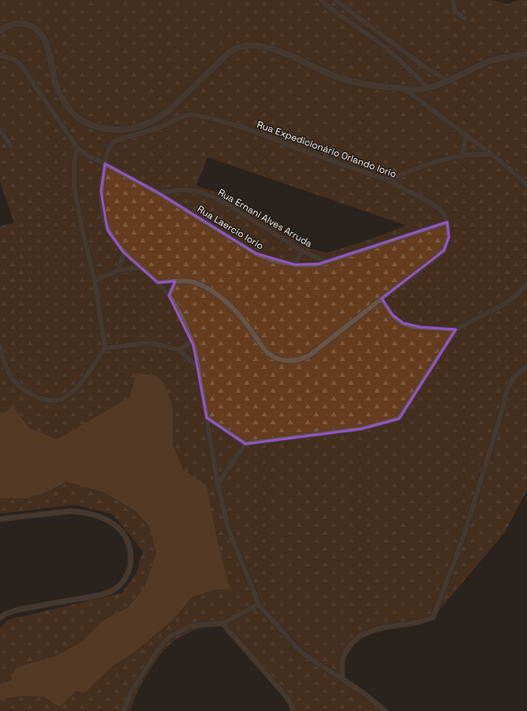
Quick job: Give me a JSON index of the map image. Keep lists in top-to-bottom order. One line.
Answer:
{"streets":{"street":["Rua Expedicionário Orlando Iorio","Rua Ernani Alves Arruda","Rua Laercio Iorio"]},"crossings":[["Rua Expedicionário Orlando Iorio","Rua Laercio Iorio"],["Rua Ernani Alves Arruda","Rua Laercio Iorio"]]}
